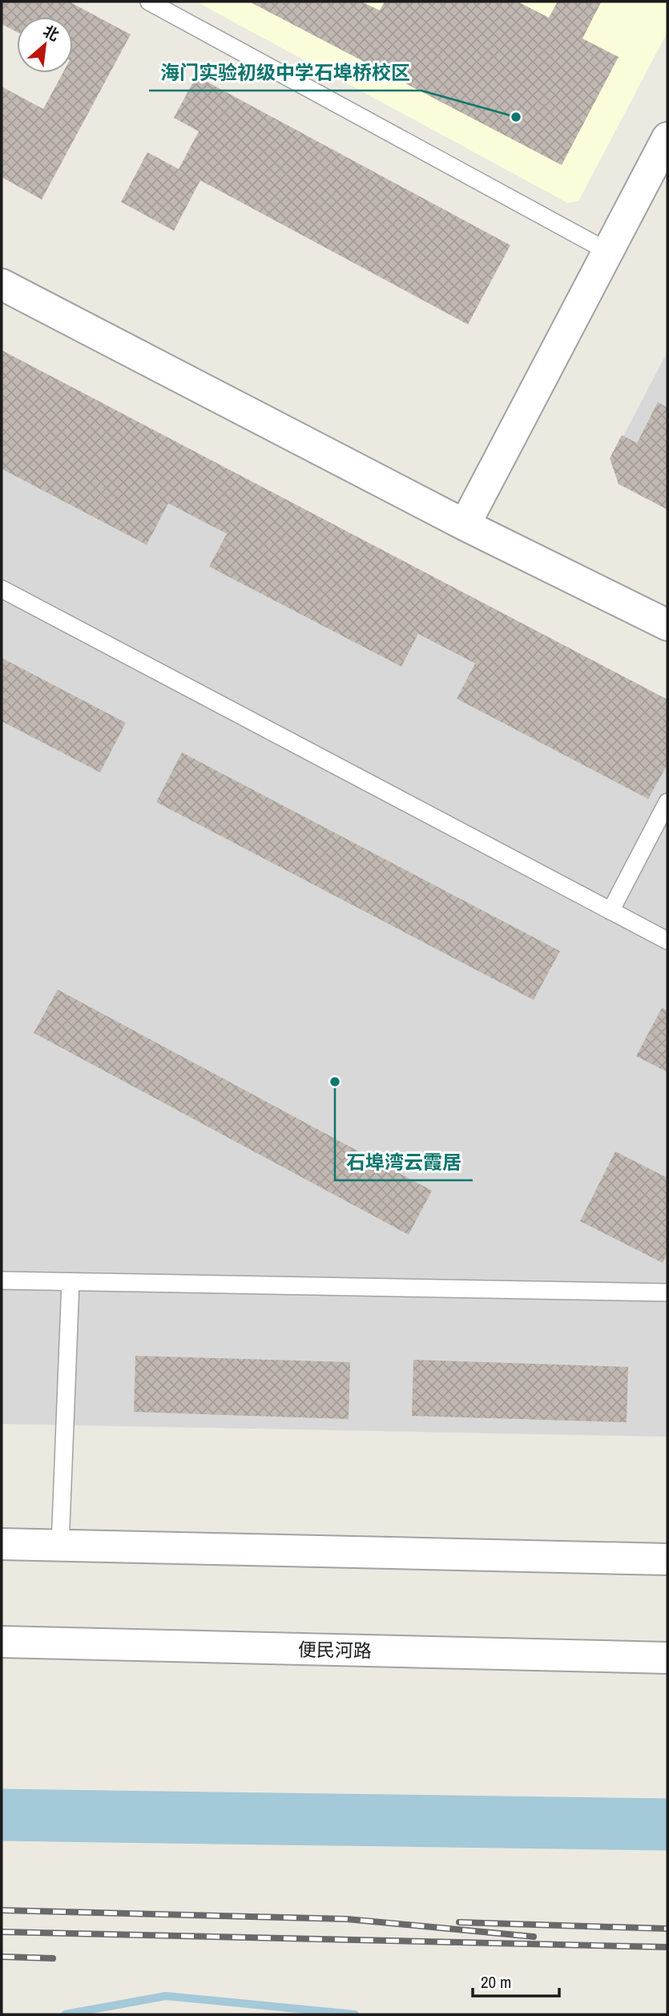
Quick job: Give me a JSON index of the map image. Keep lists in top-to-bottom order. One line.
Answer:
{"streets":{"street":["便民河路"]},"places":["海门实验初级中学石埠桥校区","石埠湾云霞居"],"scale_bar":"20 m","north":"top right"}
